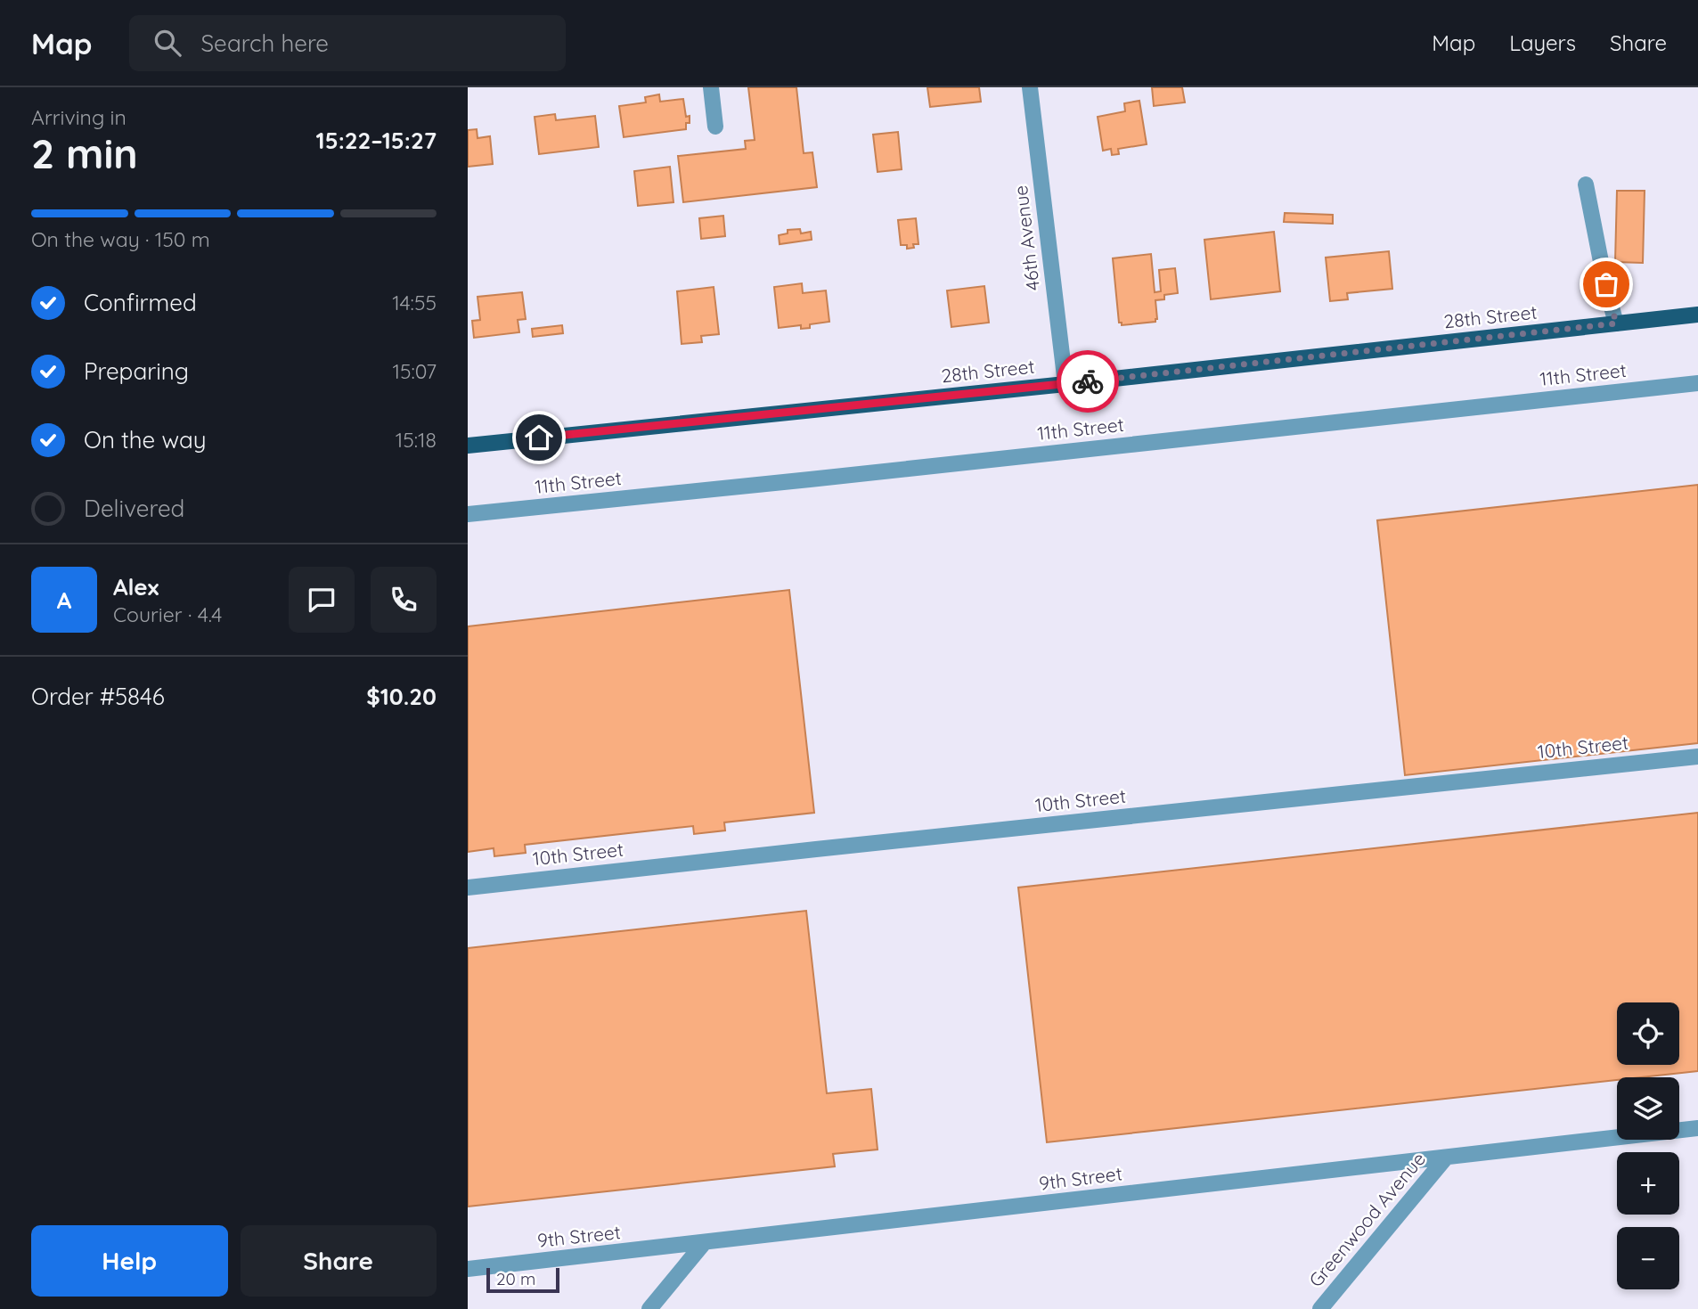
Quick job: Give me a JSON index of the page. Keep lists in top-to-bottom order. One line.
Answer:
{"streets":{"main road":["28th Street"],"street":["46th Avenue","11th Street","10th Street","9th Street","Greenwood Avenue"]},"crossings":[["46th Avenue","28th Street"],["9th Street","Greenwood Avenue"]],"scale_bar":"20 m","page":{"header":"Map","search":"Search here","nav":["Map","Layers","Share"],"heading":["2 min","Arriving in","15:22–15:27"],"panel":["Alex","Courier · 4.4","Order #5846","$10.20"],"bar":"On the way · 150 m","list":[["Confirmed","14:55"],["Preparing","15:07"],["On the way","15:18"],"Delivered"],"round":"A","map_buttons":["+","−"],"buttons":["Help","Share"],"scale":"20 m"}}
